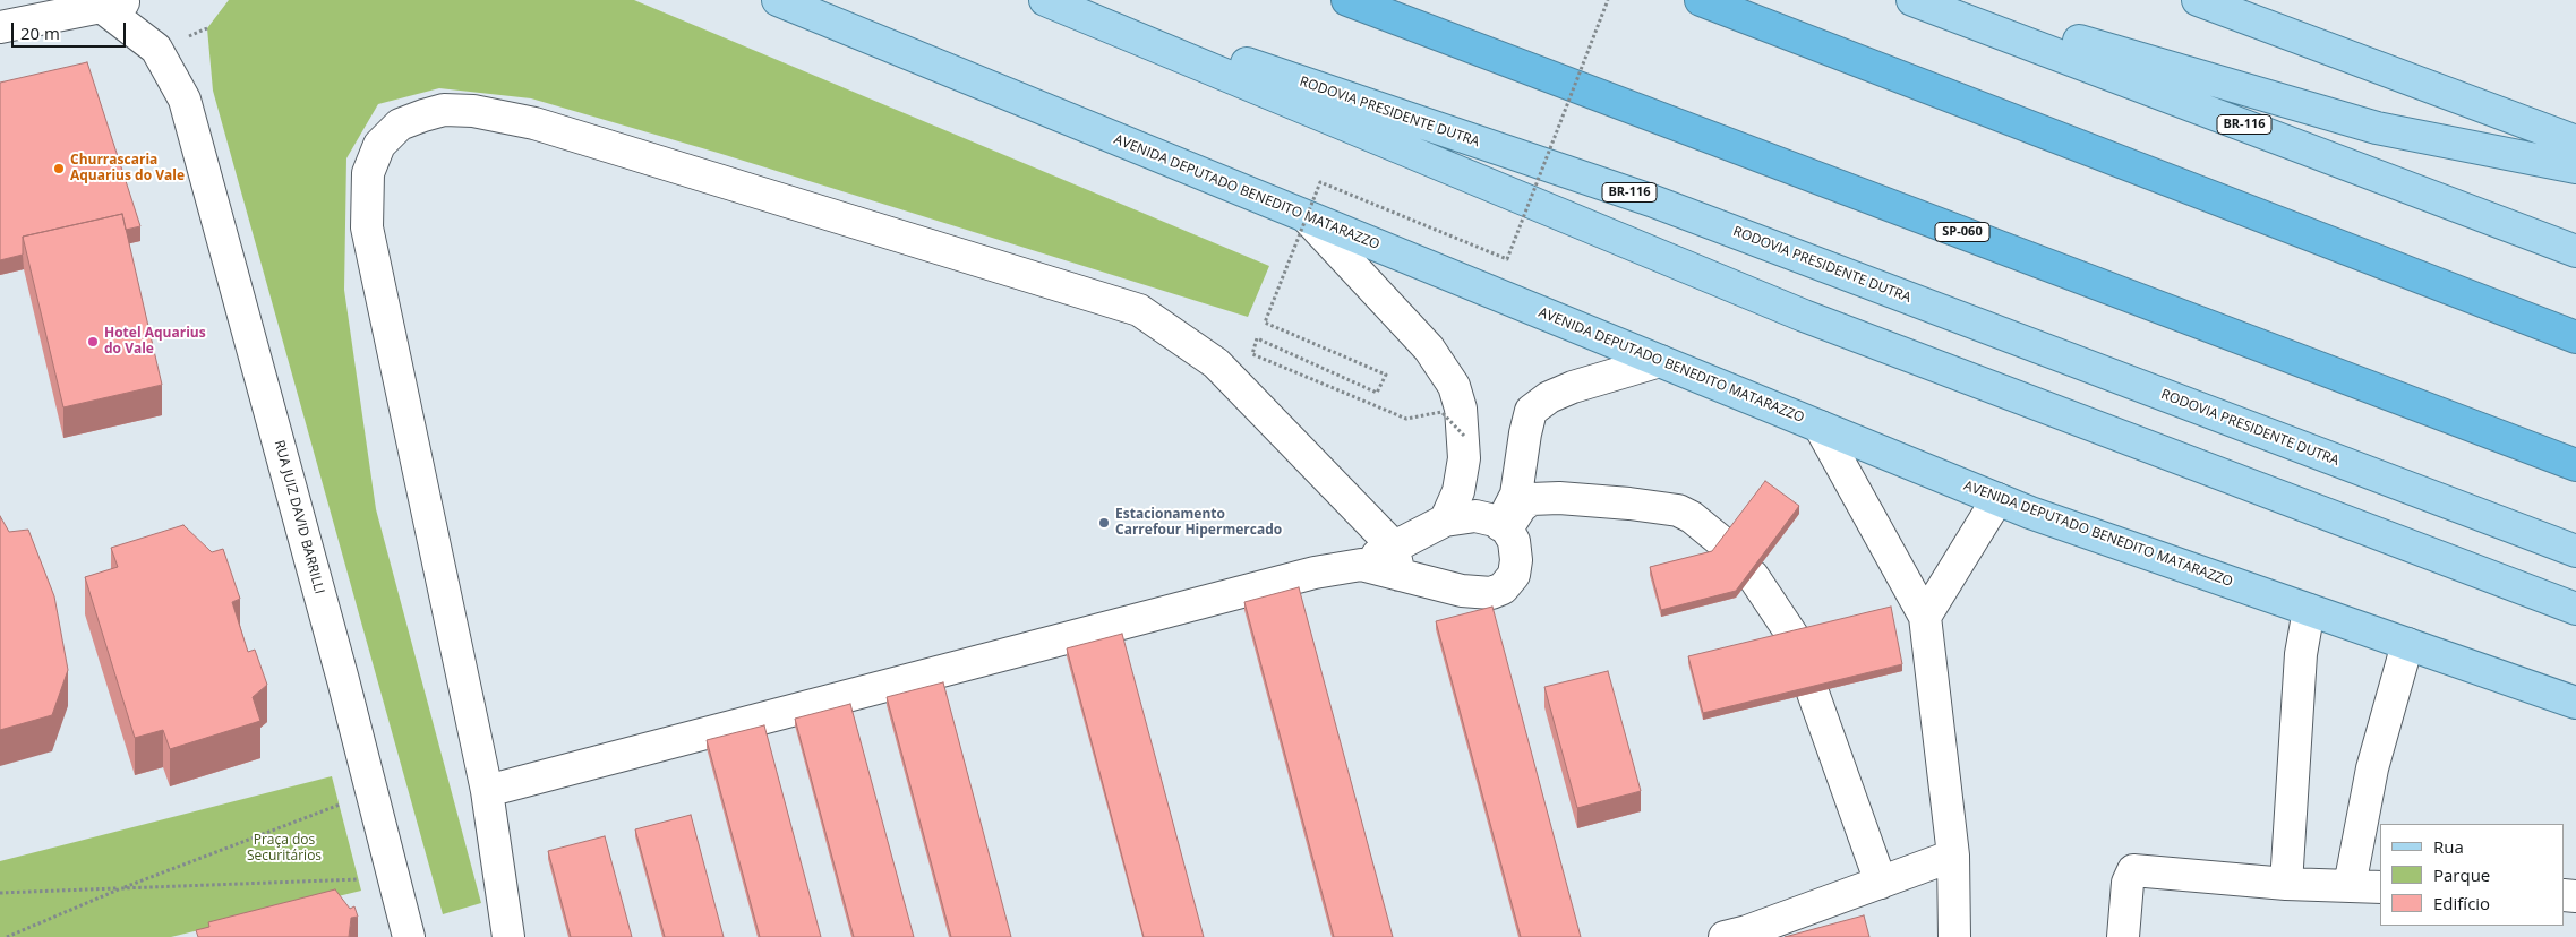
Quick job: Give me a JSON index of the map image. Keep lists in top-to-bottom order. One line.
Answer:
{"streets":{"highway":["SP-060"],"main road":["RODOVIA PRESIDENTE DUTRA","BR-116","AVENIDA DEPUTADO BENEDITO MATARAZZO"],"street":["RUA JUIZ DAVID BARRILLI"]},"parks":["Praça dos Securitários"],"places":["Churrascaria Aquarius do Vale","Hotel Aquarius do Vale","Estacionamento Carrefour Hipermercado"],"legend":["Rua","Parque","Edifício"],"scale_bar":"20 m"}
